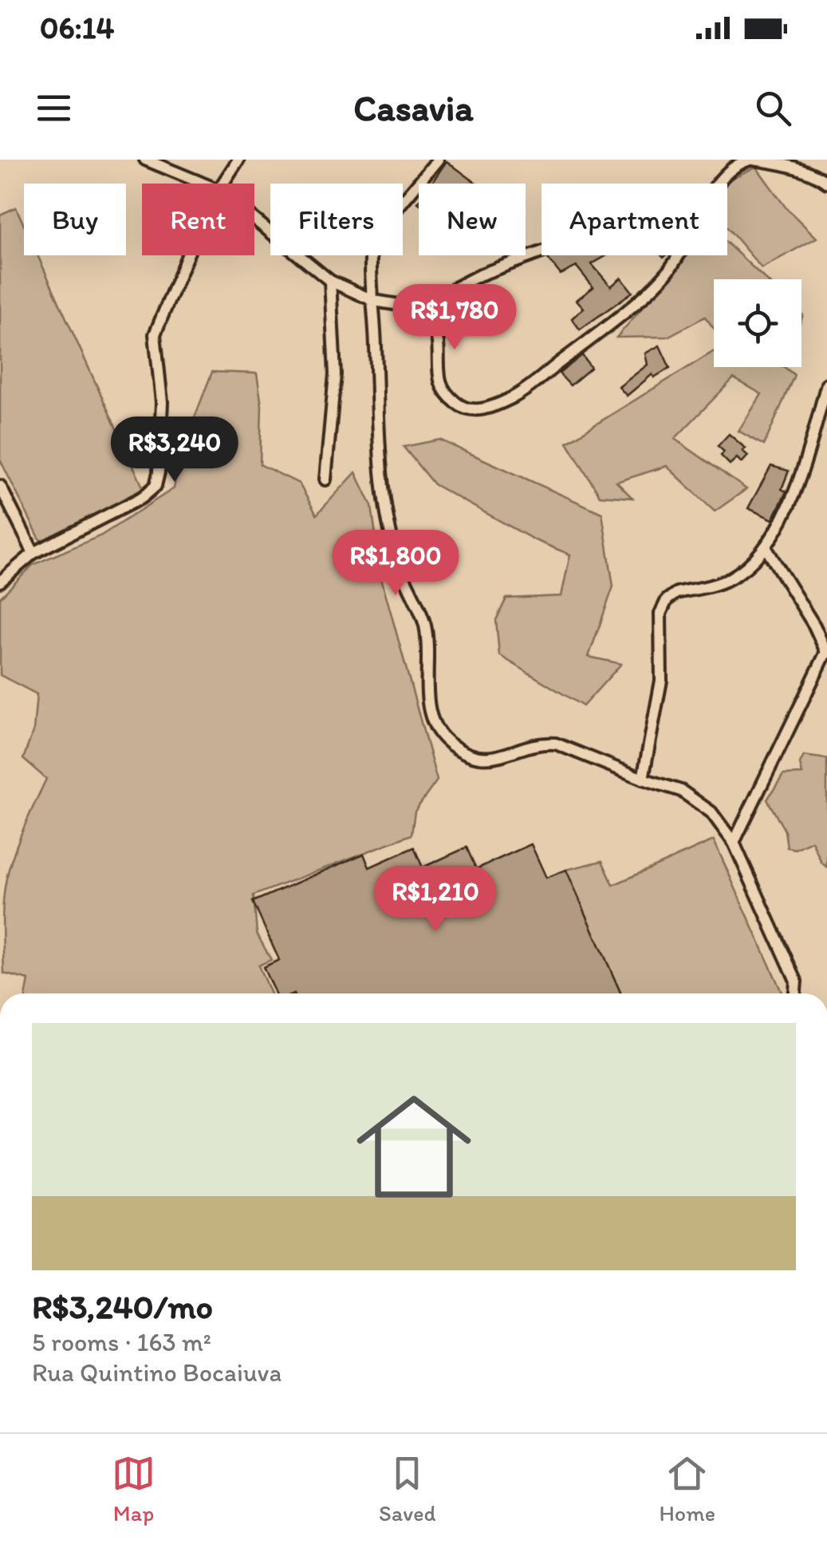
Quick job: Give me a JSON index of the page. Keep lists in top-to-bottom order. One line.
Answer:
{"page":{"status":"06:14","header":"Casavia","chip":["Buy","Rent","Filters","New","Apartment"],"price":["R$1,780","R$3,240","R$1,800","R$1,210"],"list":[{"name":"R$3,240/mo","note":"5 rooms · 163 m² · Rua Quintino Bocaiuva"}],"tabs":["Map","Saved","Home"]}}
